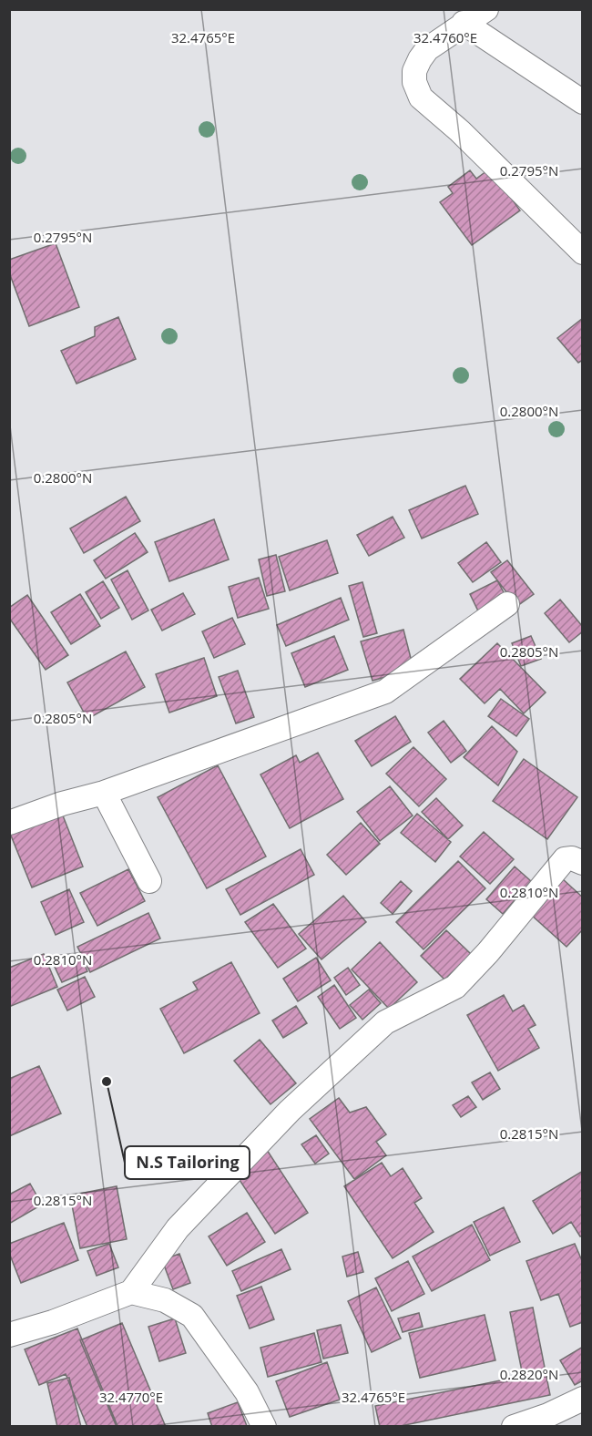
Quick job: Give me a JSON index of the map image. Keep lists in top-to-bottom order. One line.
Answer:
{"places":["N.S Tailoring"],"coordinates":["32.4765°E","32.4760°E","0.2795°N","0.2800°N","0.2805°N","0.2810°N","0.2815°N","0.2820°N","32.4770°E"]}
